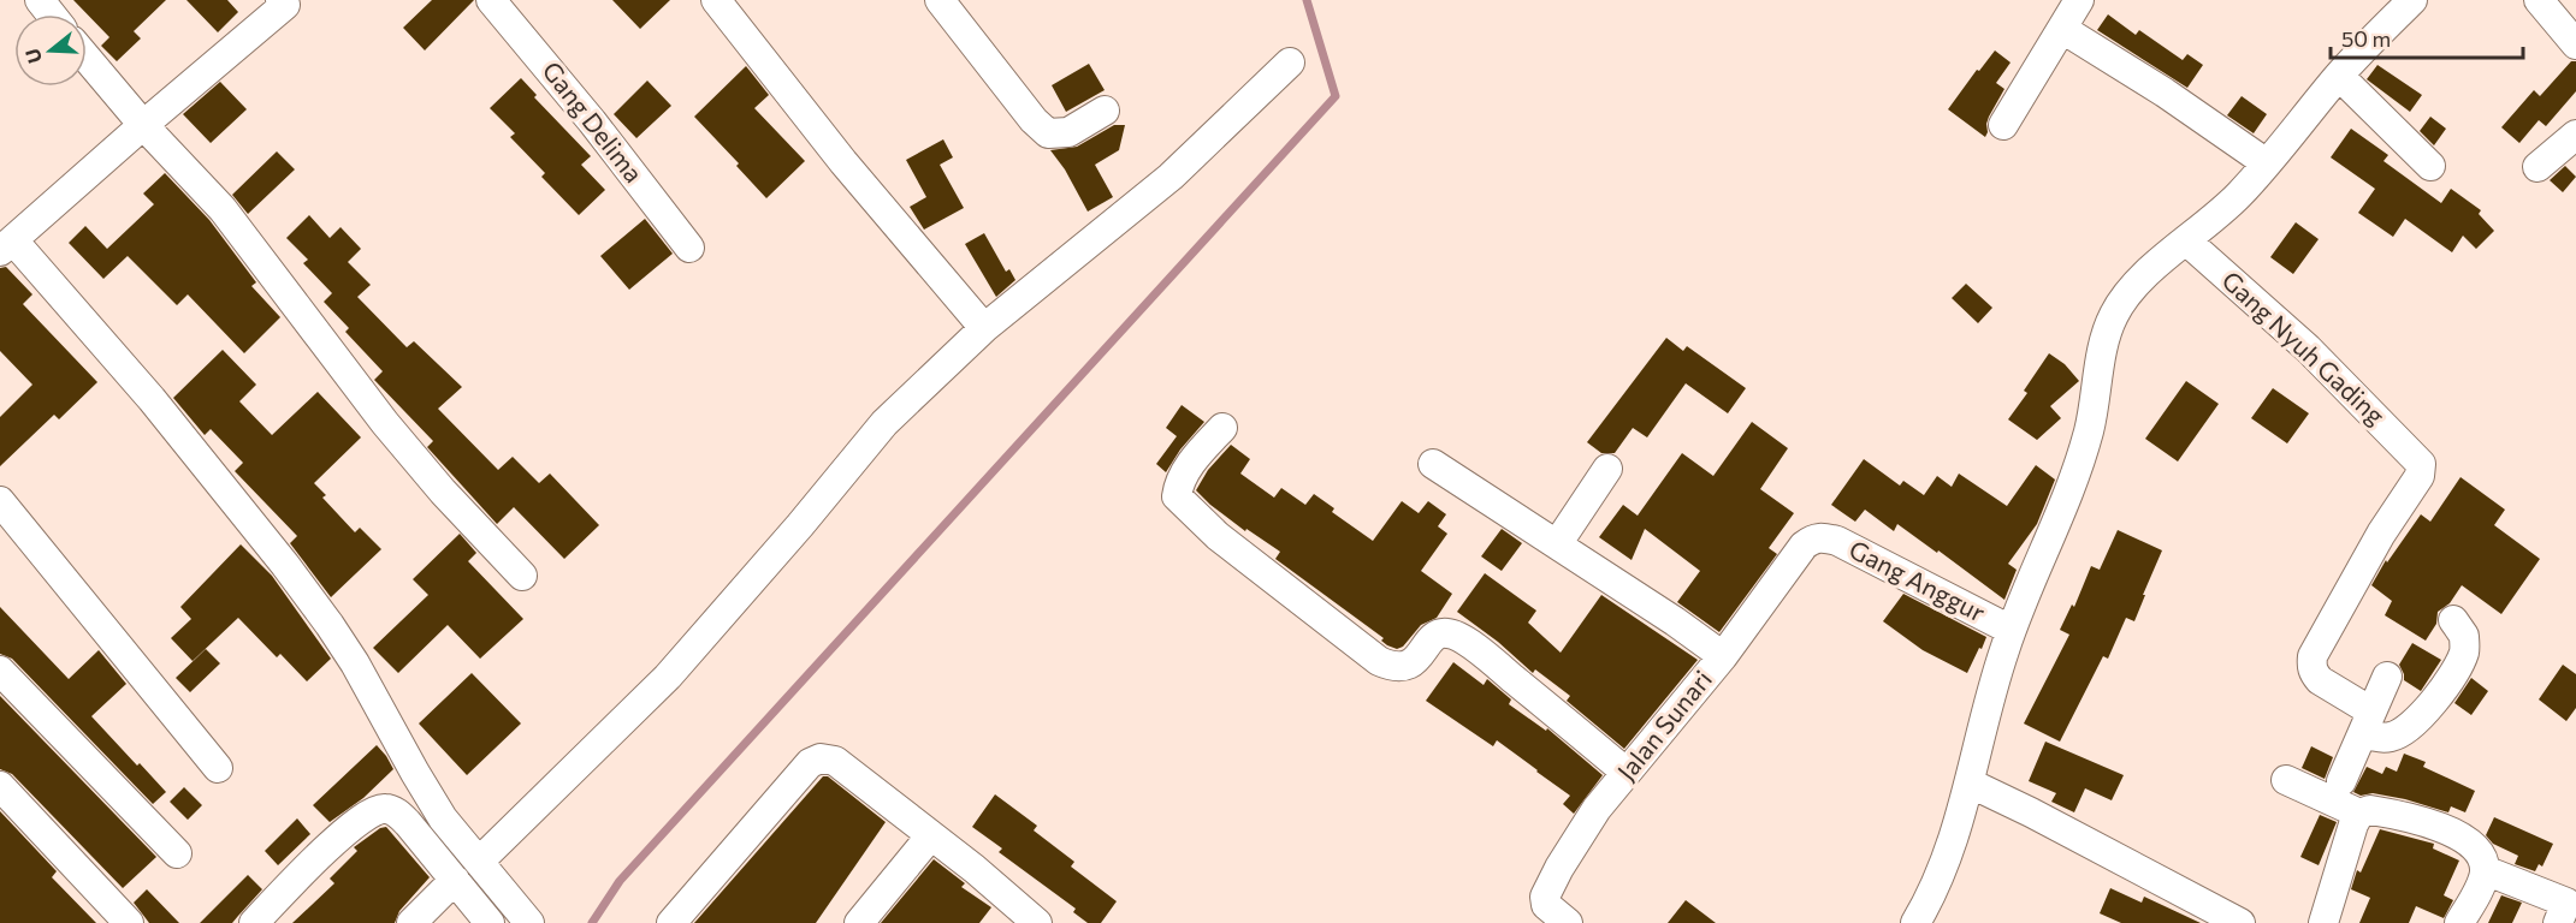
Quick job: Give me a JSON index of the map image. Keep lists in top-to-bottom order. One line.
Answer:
{"streets":{"street":["Gang Delima","Gang Nyuh Gading","Gang Anggur","Jalan Sunari"]},"crossings":[["Gang Anggur","Jalan Sunari"]],"scale_bar":"50 m","north":"left"}
